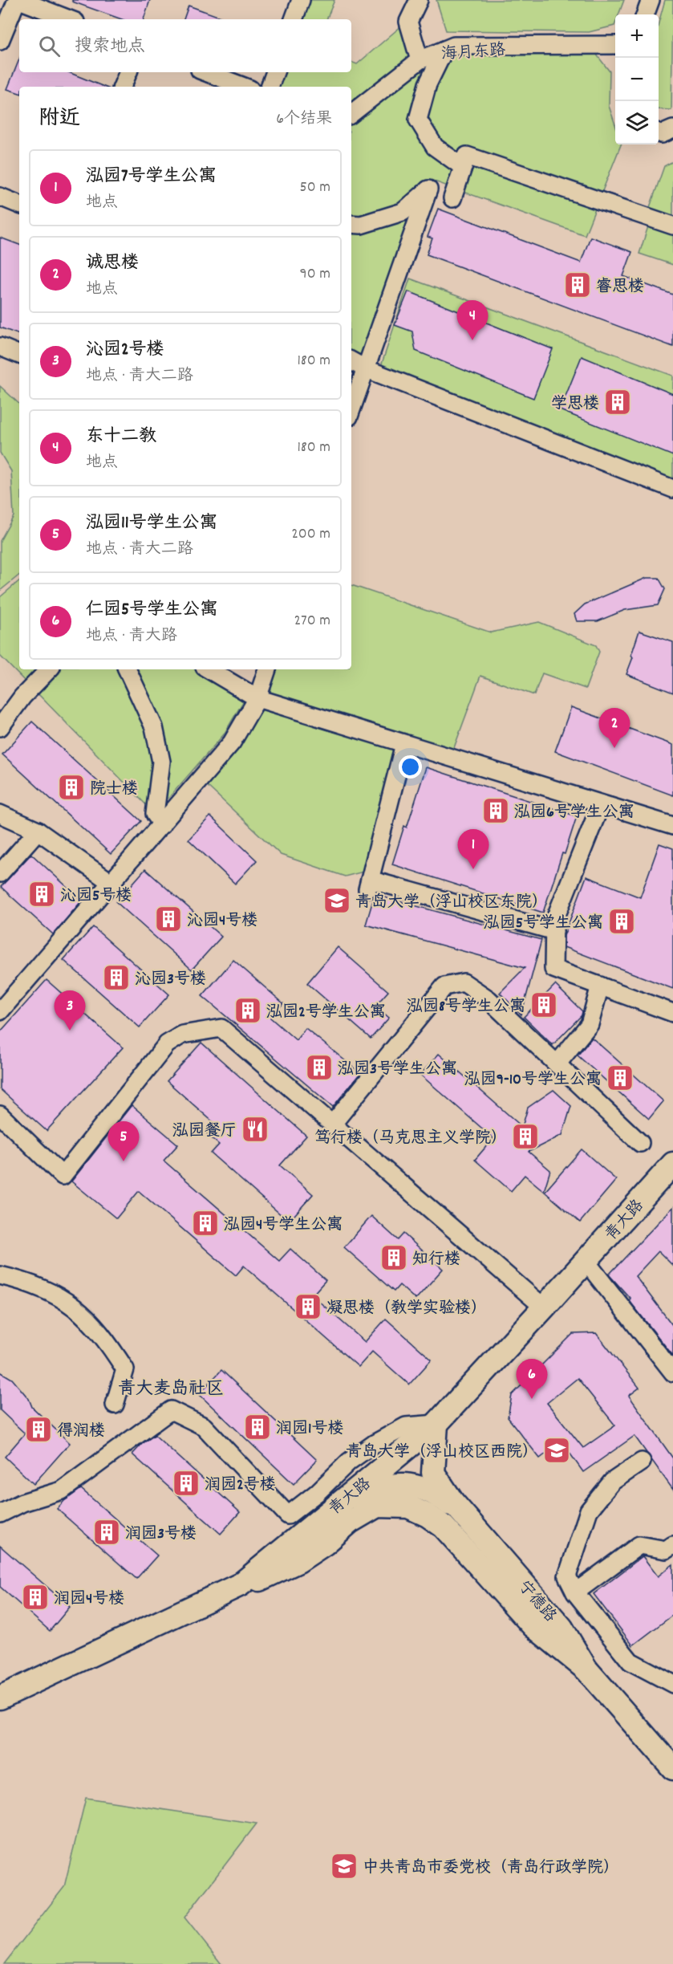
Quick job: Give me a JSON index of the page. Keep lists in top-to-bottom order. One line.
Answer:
{"streets":{"street":["海月东路","青大路","宁德路"]},"crossings":[["青大路","宁德路"]],"districts":["青大麦岛社区"],"places":{"building":["睿思楼","学思楼","院士楼","泓园6号学生公寓","沁园5号楼","沁园4号楼","泓园5号学生公寓","沁园3号楼","泓园8号学生公寓","泓园2号学生公寓","泓园3号学生公寓","泓园9-10号学生公寓","笃行楼（马克思主义学院）","泓园4号学生公寓","知行楼","凝思楼（教学实验楼）","润园1号楼","得润楼","润园2号楼","润园3号楼","润园4号楼"],"school or university":["青岛大学（浮山校区东院）","青岛大学（浮山校区西院）","中共青岛市委党校（青岛行政学院）"],"restaurant":["泓园餐厅"]},"page":{"map_buttons":["+","−"],"search":"搜索地点","heading":["附近","6个结果"],"list":[{"mark":"1","name":"泓园7号学生公寓","note":"地点","value":"50 m"},{"mark":"2","name":"诚思楼","note":"地点","value":"90 m"},{"mark":"3","name":"沁园2号楼","note":"地点 · 青大二路","value":"180 m"},{"mark":"4","name":"东十二教","note":"地点","value":"180 m"},{"mark":"5","name":"泓园11号学生公寓","note":"地点 · 青大二路","value":"200 m"},{"mark":"6","name":"仁园5号学生公寓","note":"地点 · 青大路","value":"270 m"}],"pins":["4","2","1","3","5","6"]}}
